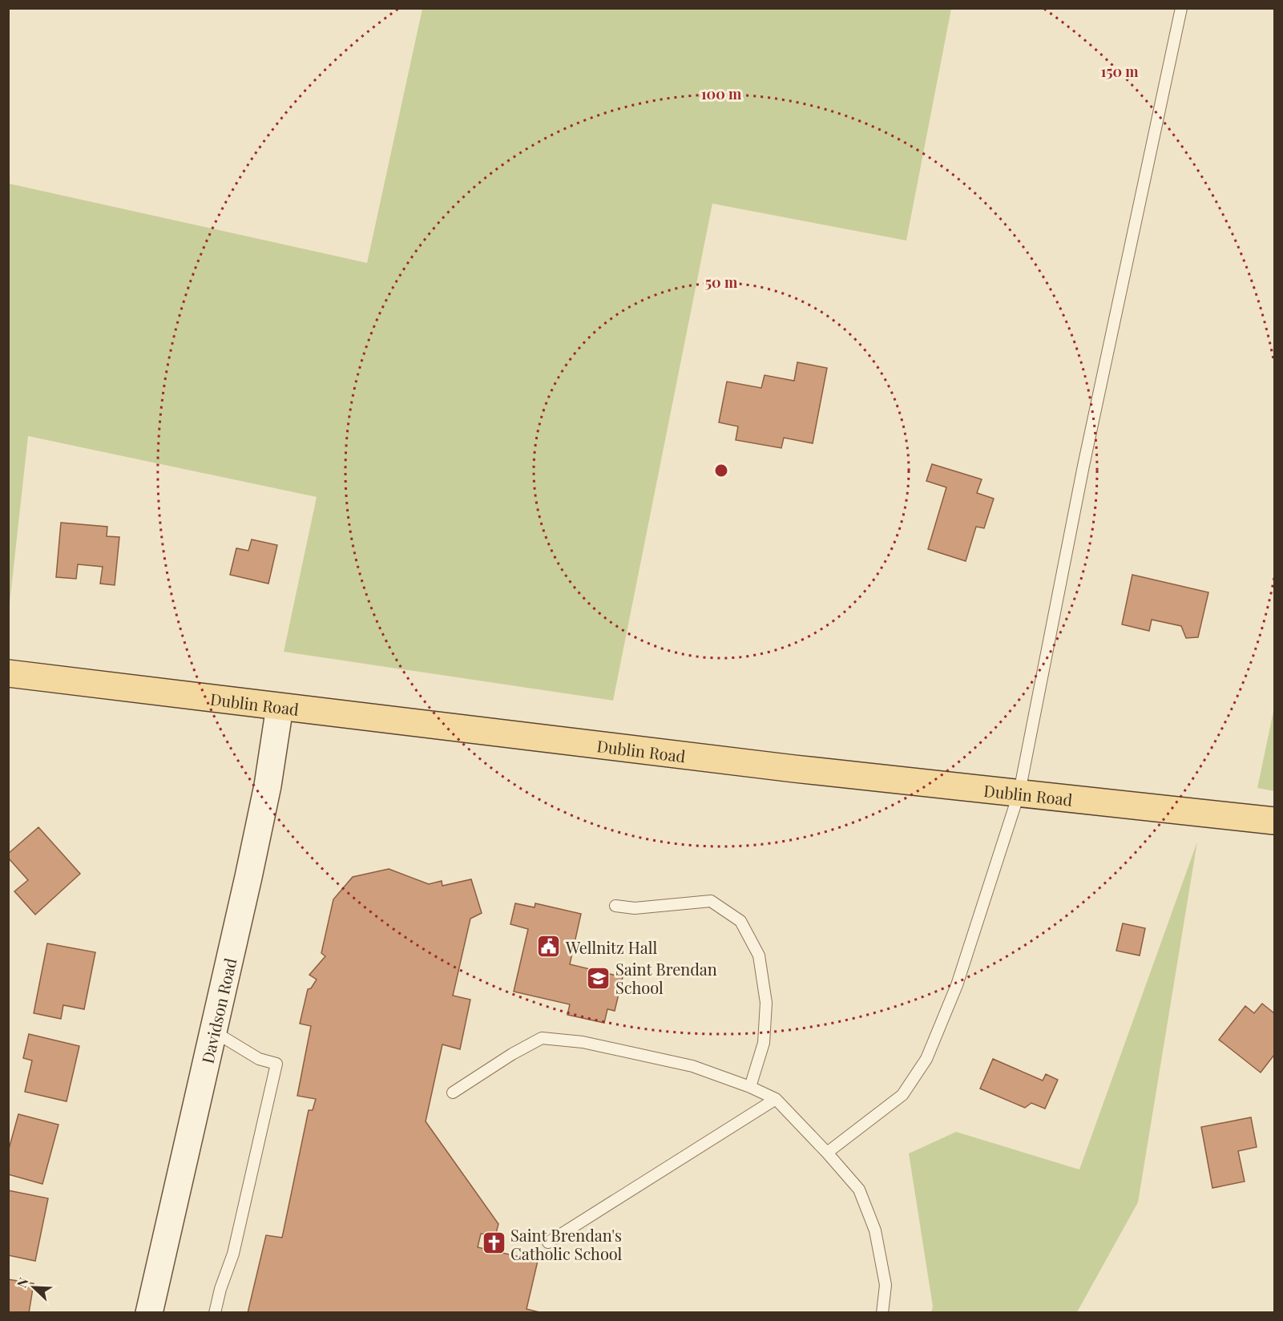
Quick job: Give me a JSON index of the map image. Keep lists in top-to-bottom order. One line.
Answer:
{"streets":{"main road":["Dublin Road","Davidson Road"]},"crossings":[["Dublin Road","Davidson Road"]],"places":{"public building":["Wellnitz Hall"],"school or university":["Saint Brendan School"],"church":["Saint Brendan's Catholic School"]},"north":"top left","rings":["150 m","100 m","50 m"]}
